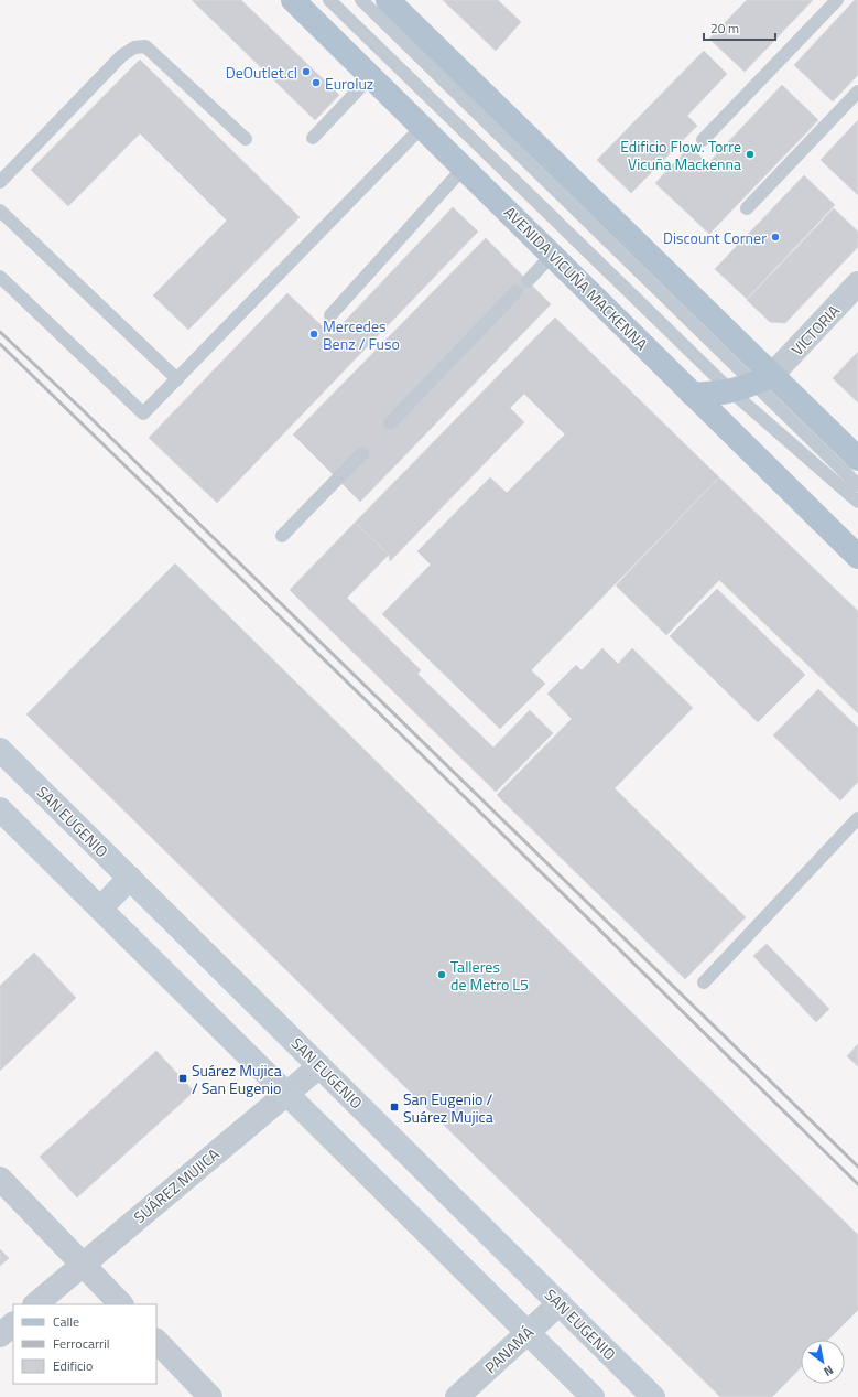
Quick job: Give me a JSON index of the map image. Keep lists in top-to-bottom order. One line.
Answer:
{"streets":{"main road":["AVENIDA VICUÑA MACKENNA","SAN EUGENIO"],"street":["VICTORIA","SUÁREZ MUJICA","PANAMÁ"]},"crossings":[["SAN EUGENIO","SUÁREZ MUJICA"],["SAN EUGENIO","PANAMÁ"]],"places":{"other":["DeOutlet.cl","Euroluz","Edificio Flow. Torre Vicuña Mackenna","Discount Corner","Mercedes Benz / Fuso","Talleres de Metro L5"],"transit":["Suárez Mujica / San Eugenio","San Eugenio / Suárez Mujica"]},"legend":["Calle","Ferrocarril","Edificio"],"scale_bar":"20 m","north":"bottom right"}
